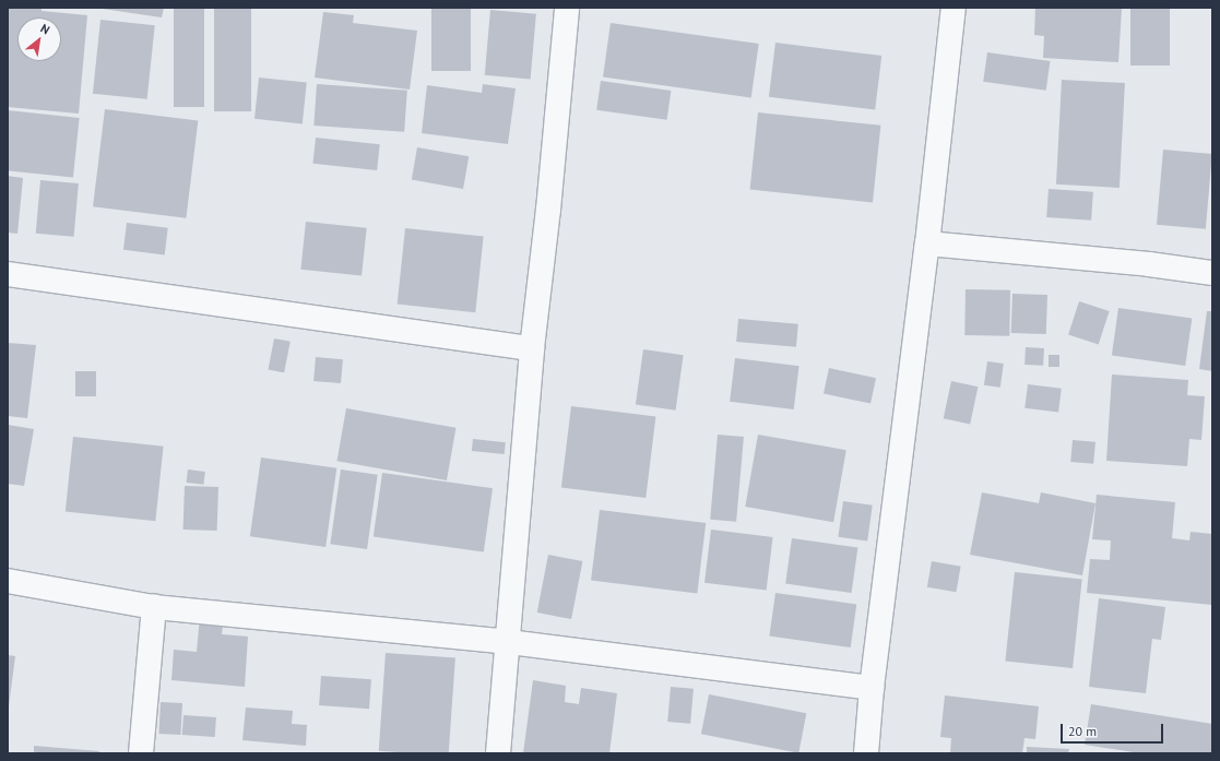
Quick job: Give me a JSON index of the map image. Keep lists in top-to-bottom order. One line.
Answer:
{"scale_bar":"20 m","north":"top right"}
